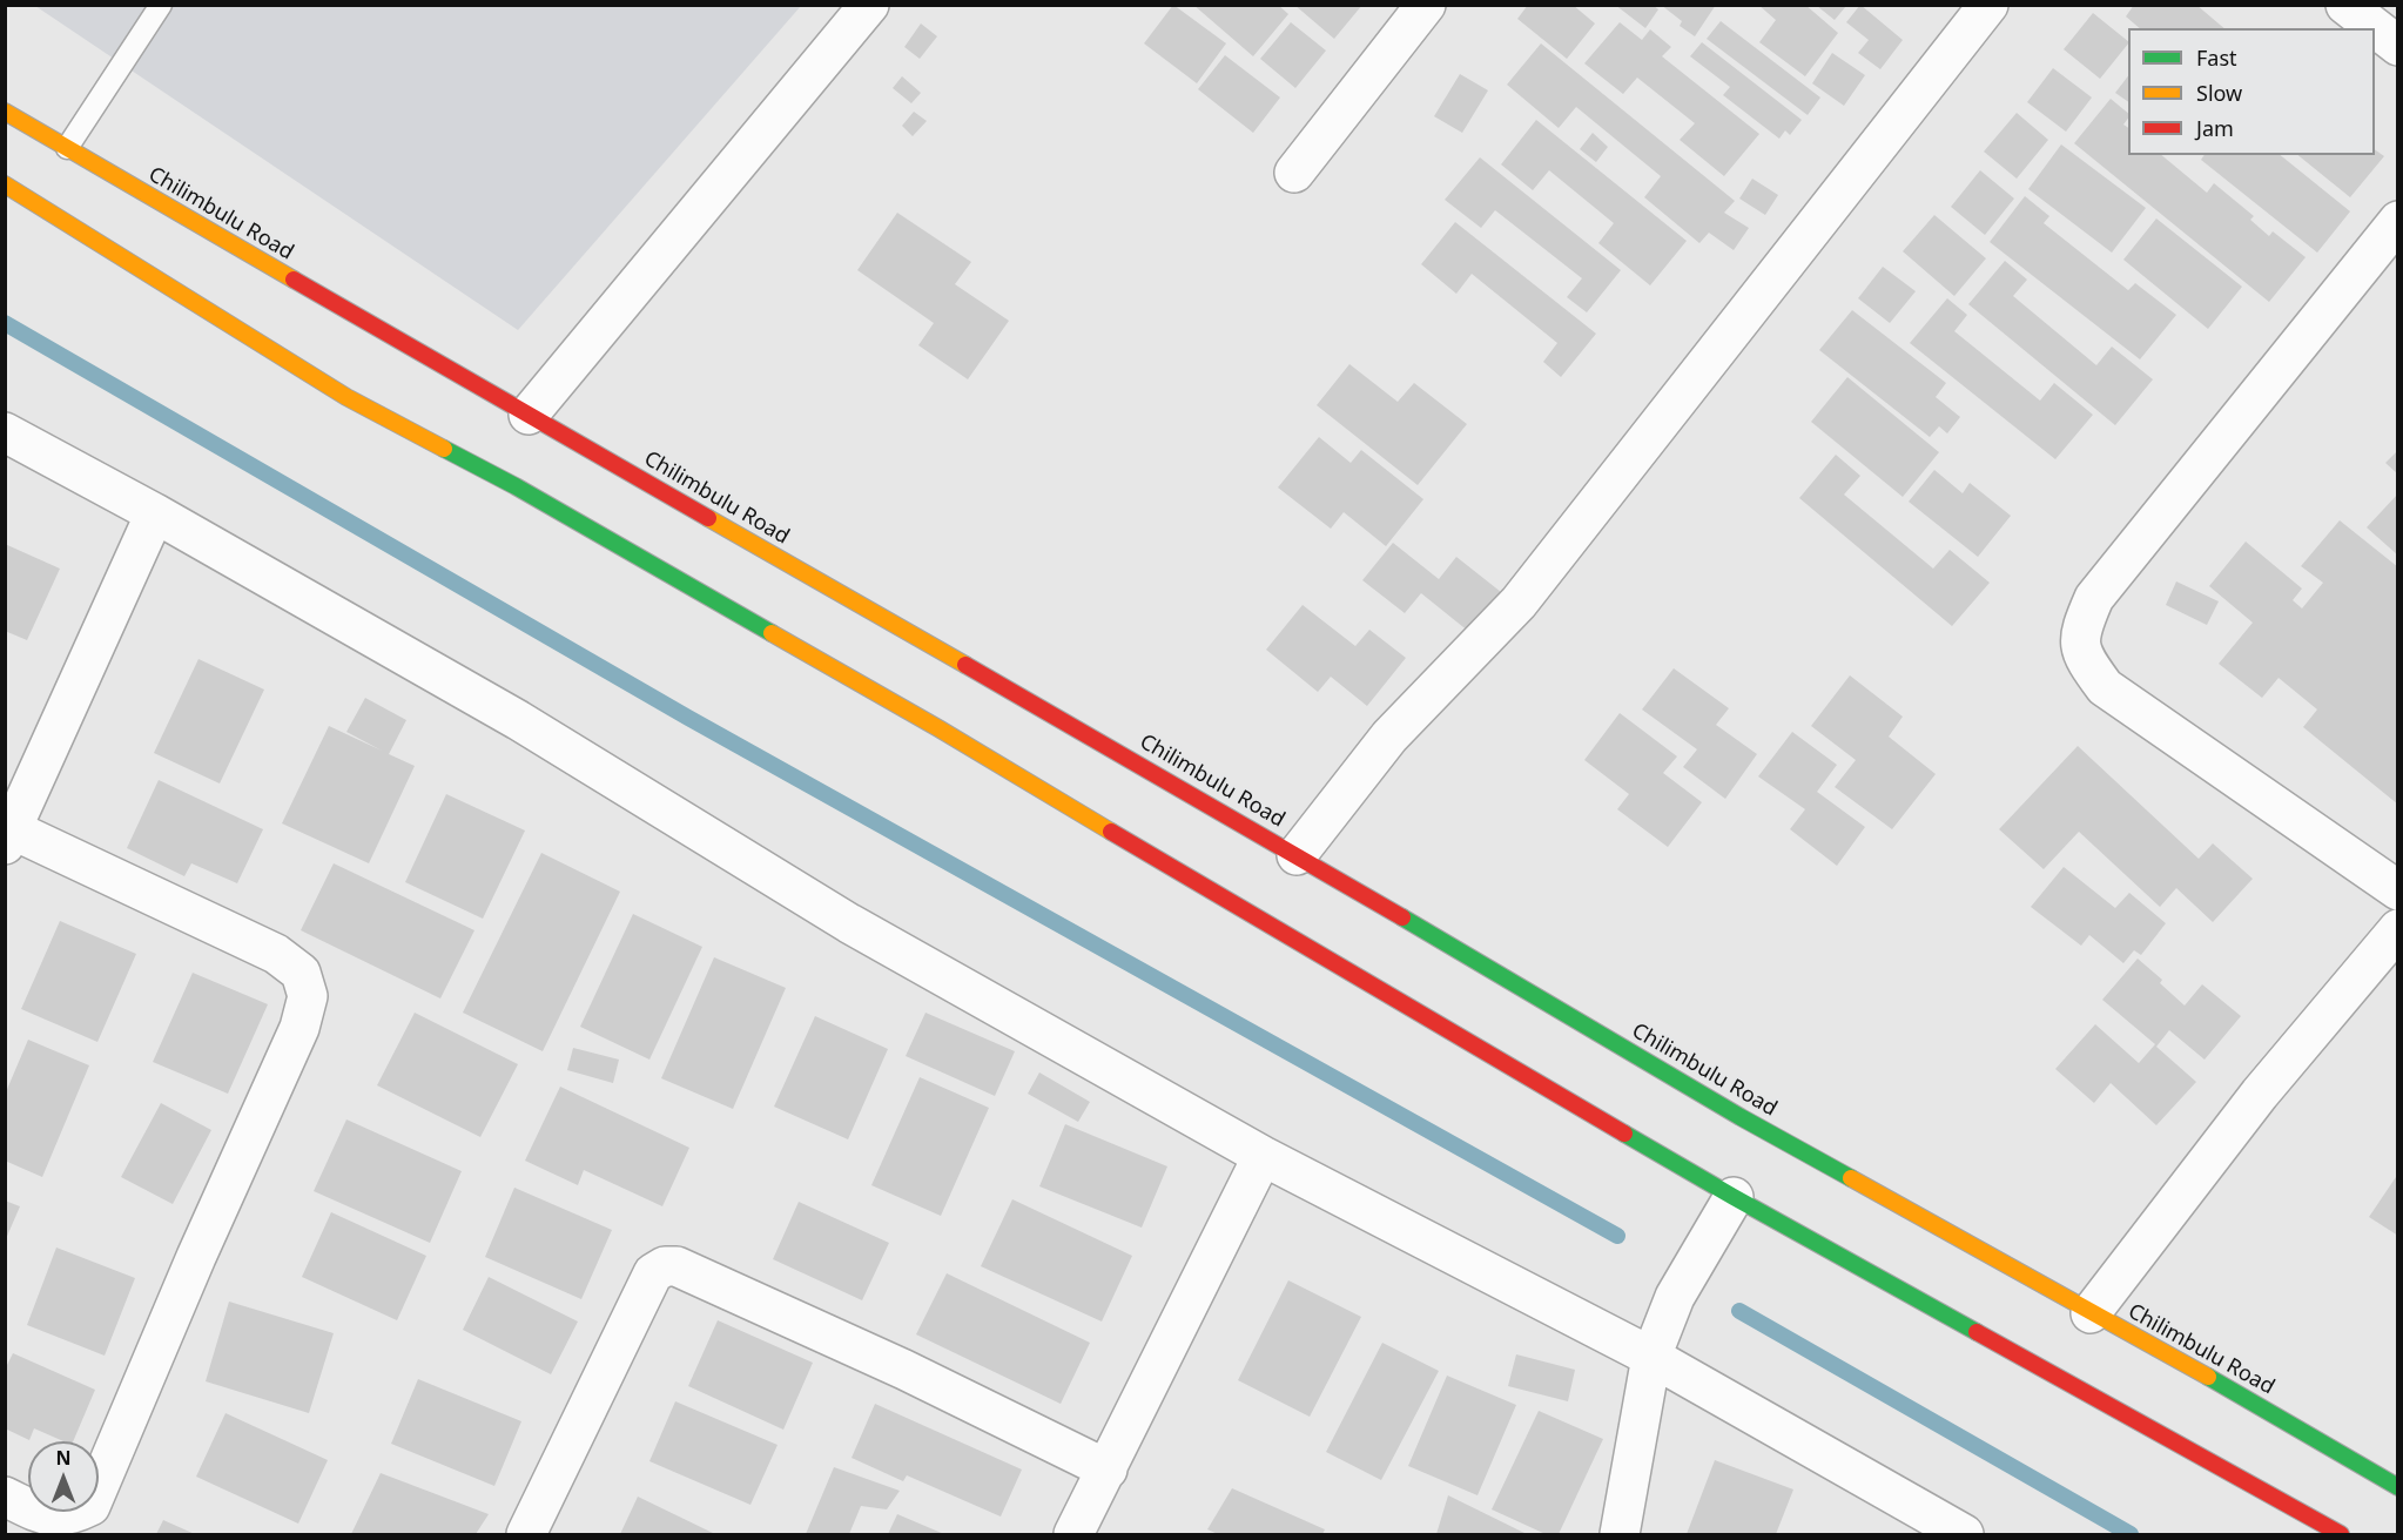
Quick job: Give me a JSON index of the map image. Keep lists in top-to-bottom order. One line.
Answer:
{"streets":{"main road":["Chilimbulu Road"]},"legend":["Fast","Slow","Jam"],"north":"top"}
